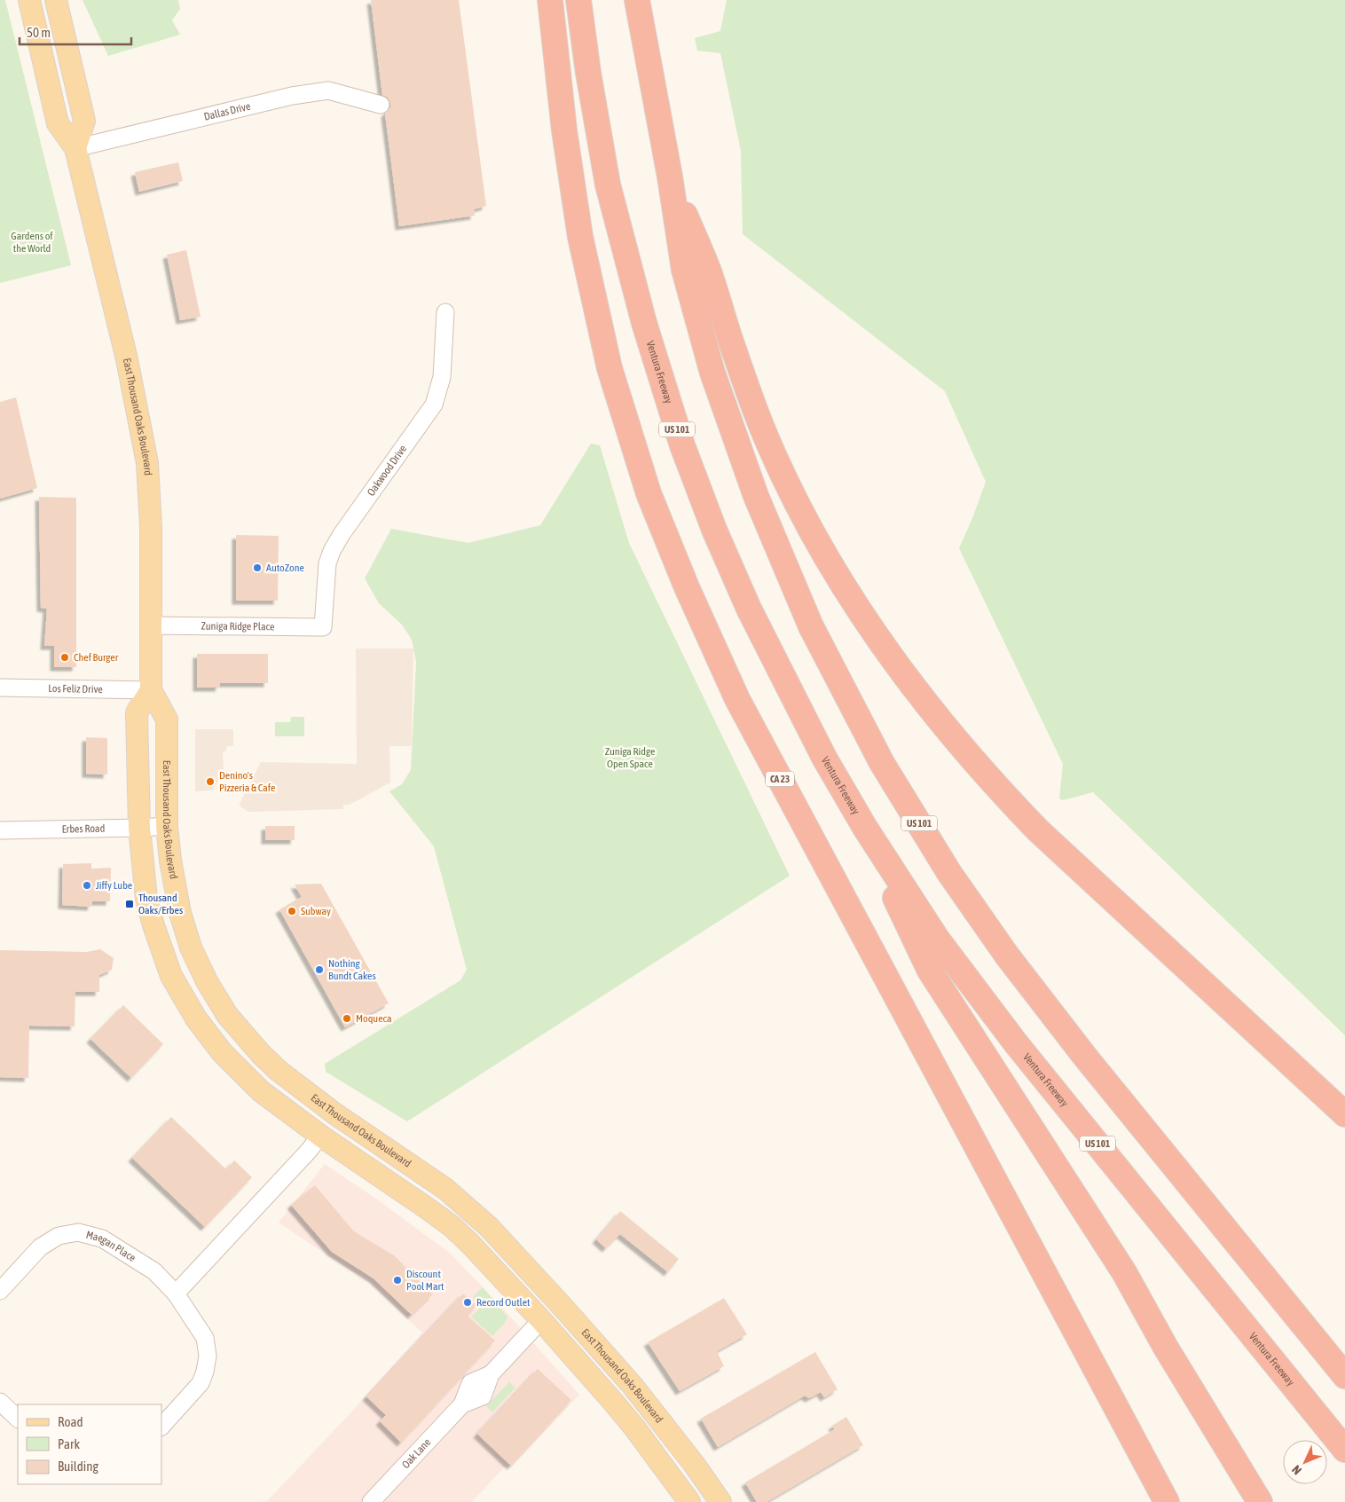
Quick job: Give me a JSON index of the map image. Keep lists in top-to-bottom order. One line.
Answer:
{"streets":{"highway":["Ventura Freeway","US 101","CA 23"],"main road":["East Thousand Oaks Boulevard"],"street":["Dallas Drive","Oakwood Drive","Zuniga Ridge Place","Los Feliz Drive","Erbes Road","Maegan Place","Oak Lane"]},"crossings":[["Dallas Drive","East Thousand Oaks Boulevard"],["East Thousand Oaks Boulevard","Zuniga Ridge Place"],["East Thousand Oaks Boulevard","Los Feliz Drive"],["East Thousand Oaks Boulevard","Erbes Road"],["Oakwood Drive","Zuniga Ridge Place"]],"parks":["Gardens of the World","Zuniga Ridge Open Space"],"places":{"other":["AutoZone","Chef Burger","Denino's Pizzeria & Cafe","Jiffy Lube","Subway","Nothing Bundt Cakes","Moqueca","Discount Pool Mart","Record Outlet"],"transit":["Thousand Oaks/Erbes"]},"legend":["Road","Park","Building"],"scale_bar":"50 m","north":"bottom left"}
